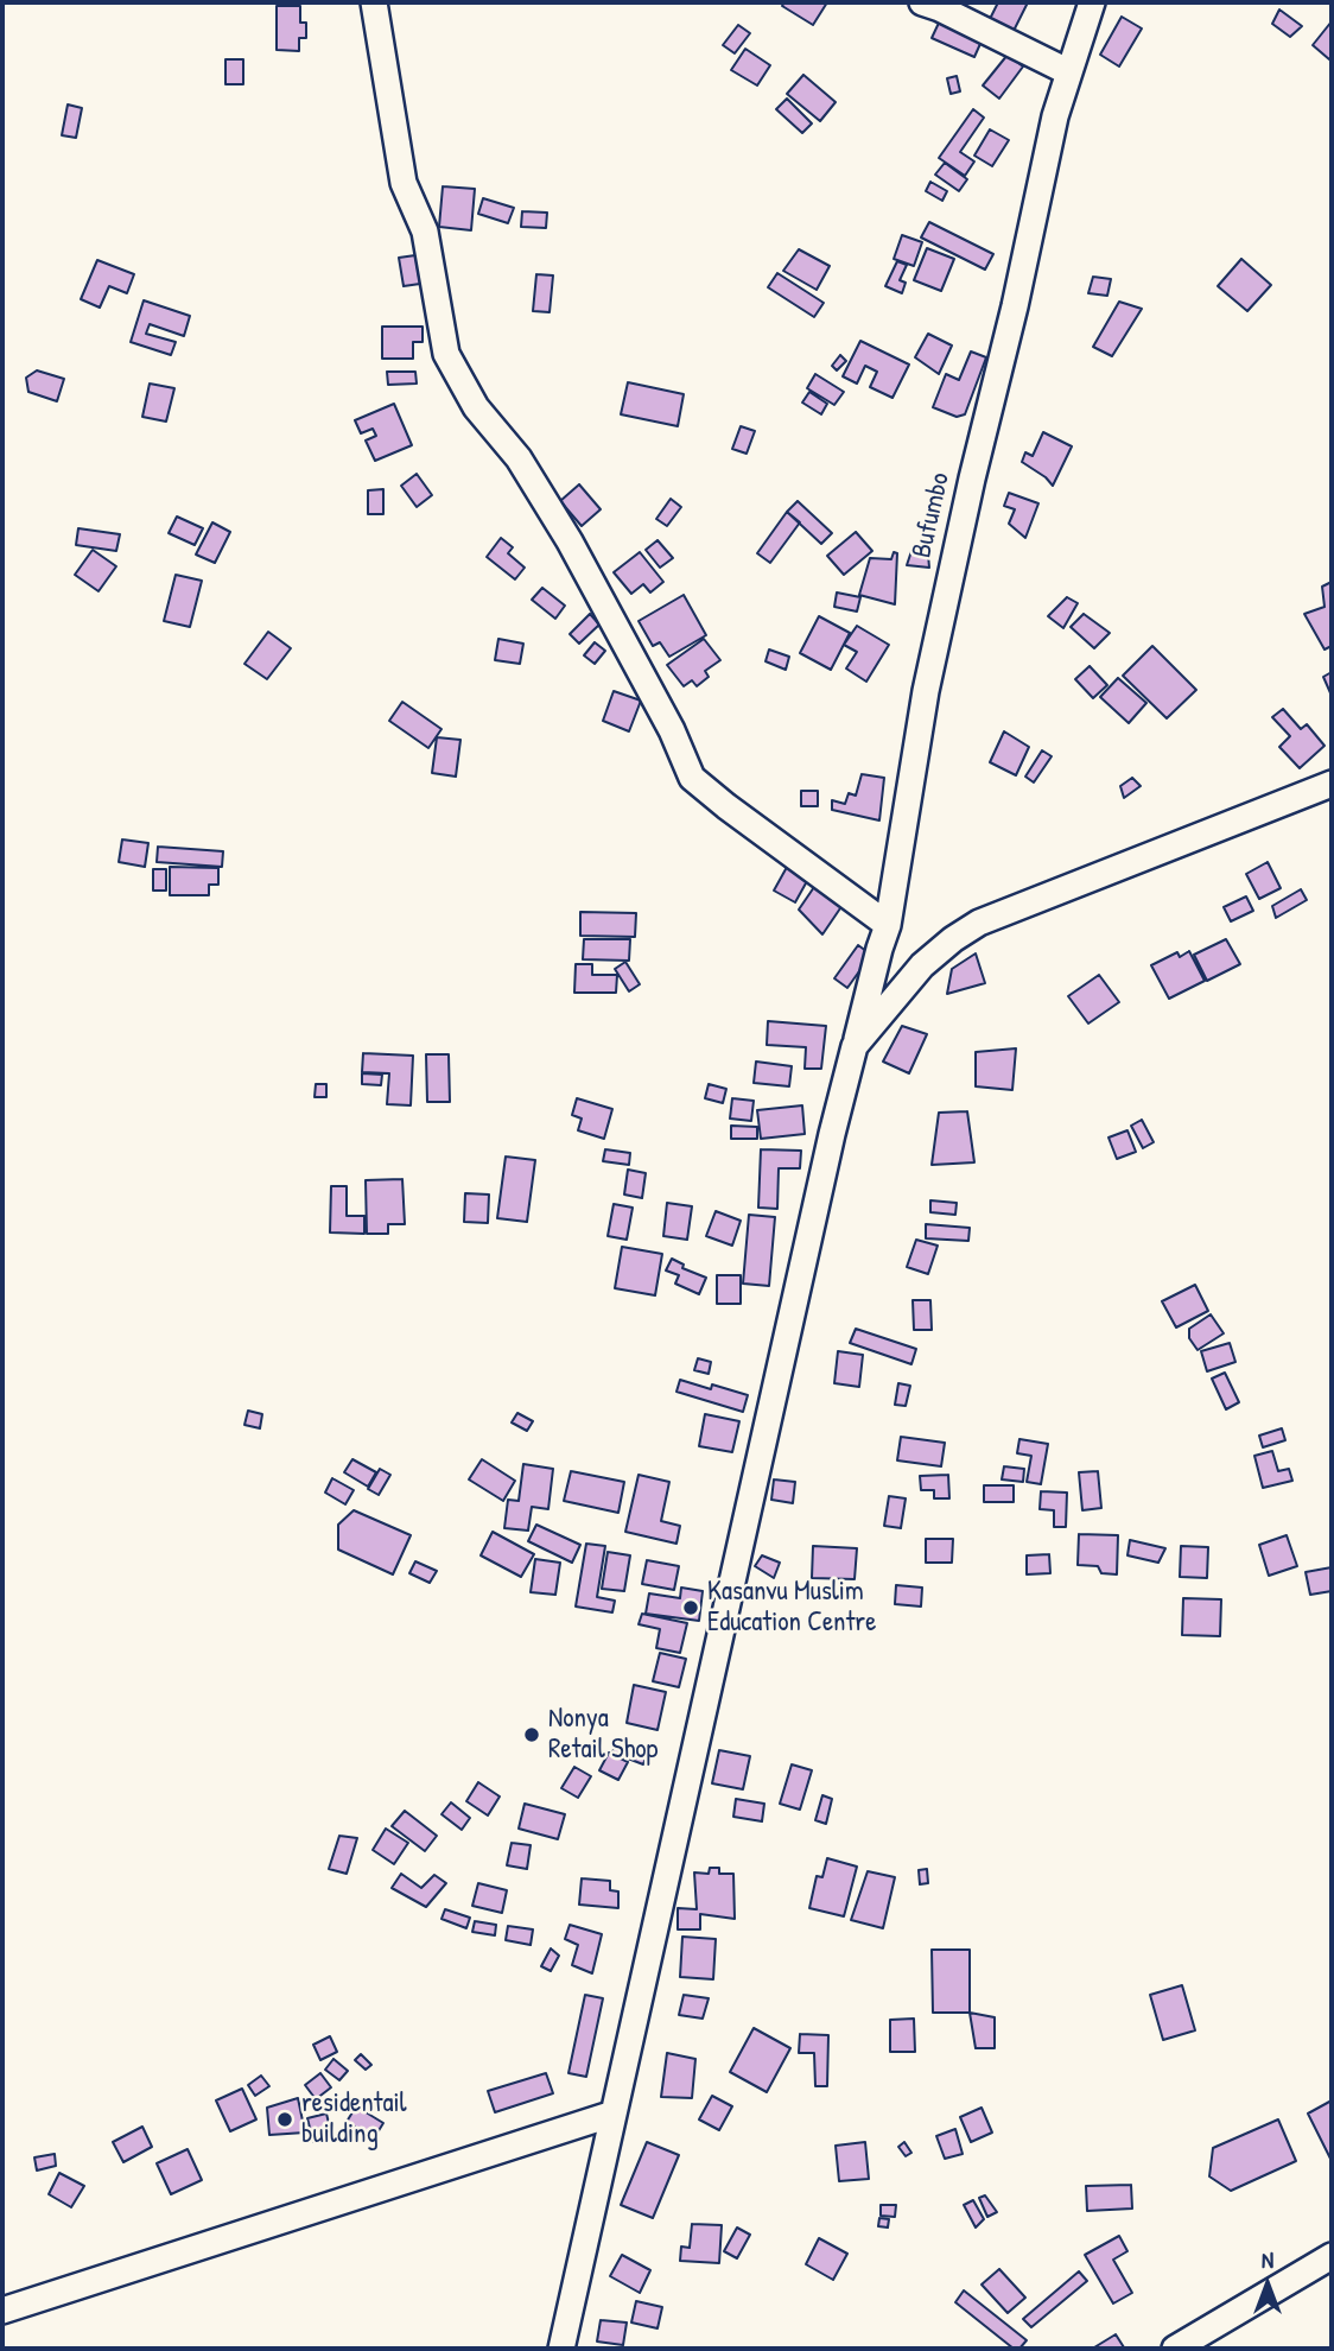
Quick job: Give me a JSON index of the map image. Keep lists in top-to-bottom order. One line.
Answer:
{"streets":{"street":["Bufumbo"]},"places":["Kasanvu Muslim Education Centre","Nonya Retail Shop","residentail building"],"north":"top"}
